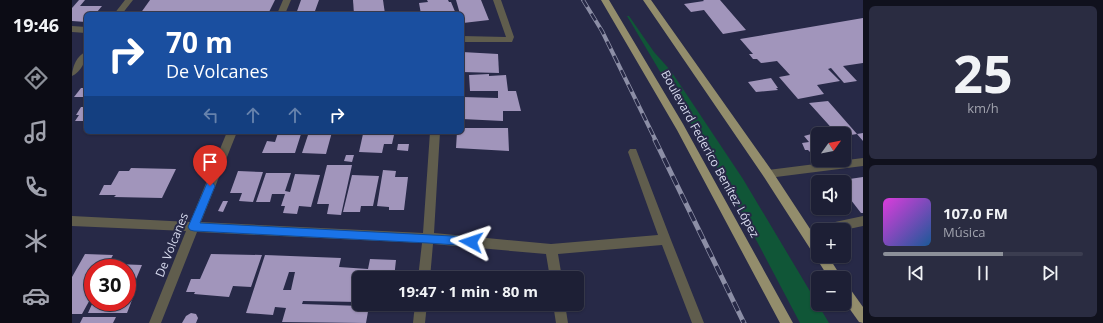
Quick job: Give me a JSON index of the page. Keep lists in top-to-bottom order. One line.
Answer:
{"streets":{"main road":["Boulevard Federico Benítez López"],"street":["De Volcanes"]},"north":"top right","page":{"tabs":"19:46","tile":["25","km/h"],"turn":["70 m","De Volcanes"],"map_buttons":["+","−"],"song":["107.0 FM","Música"],"limit":"30","trip":"19:47 · 1 min · 80 m"}}
